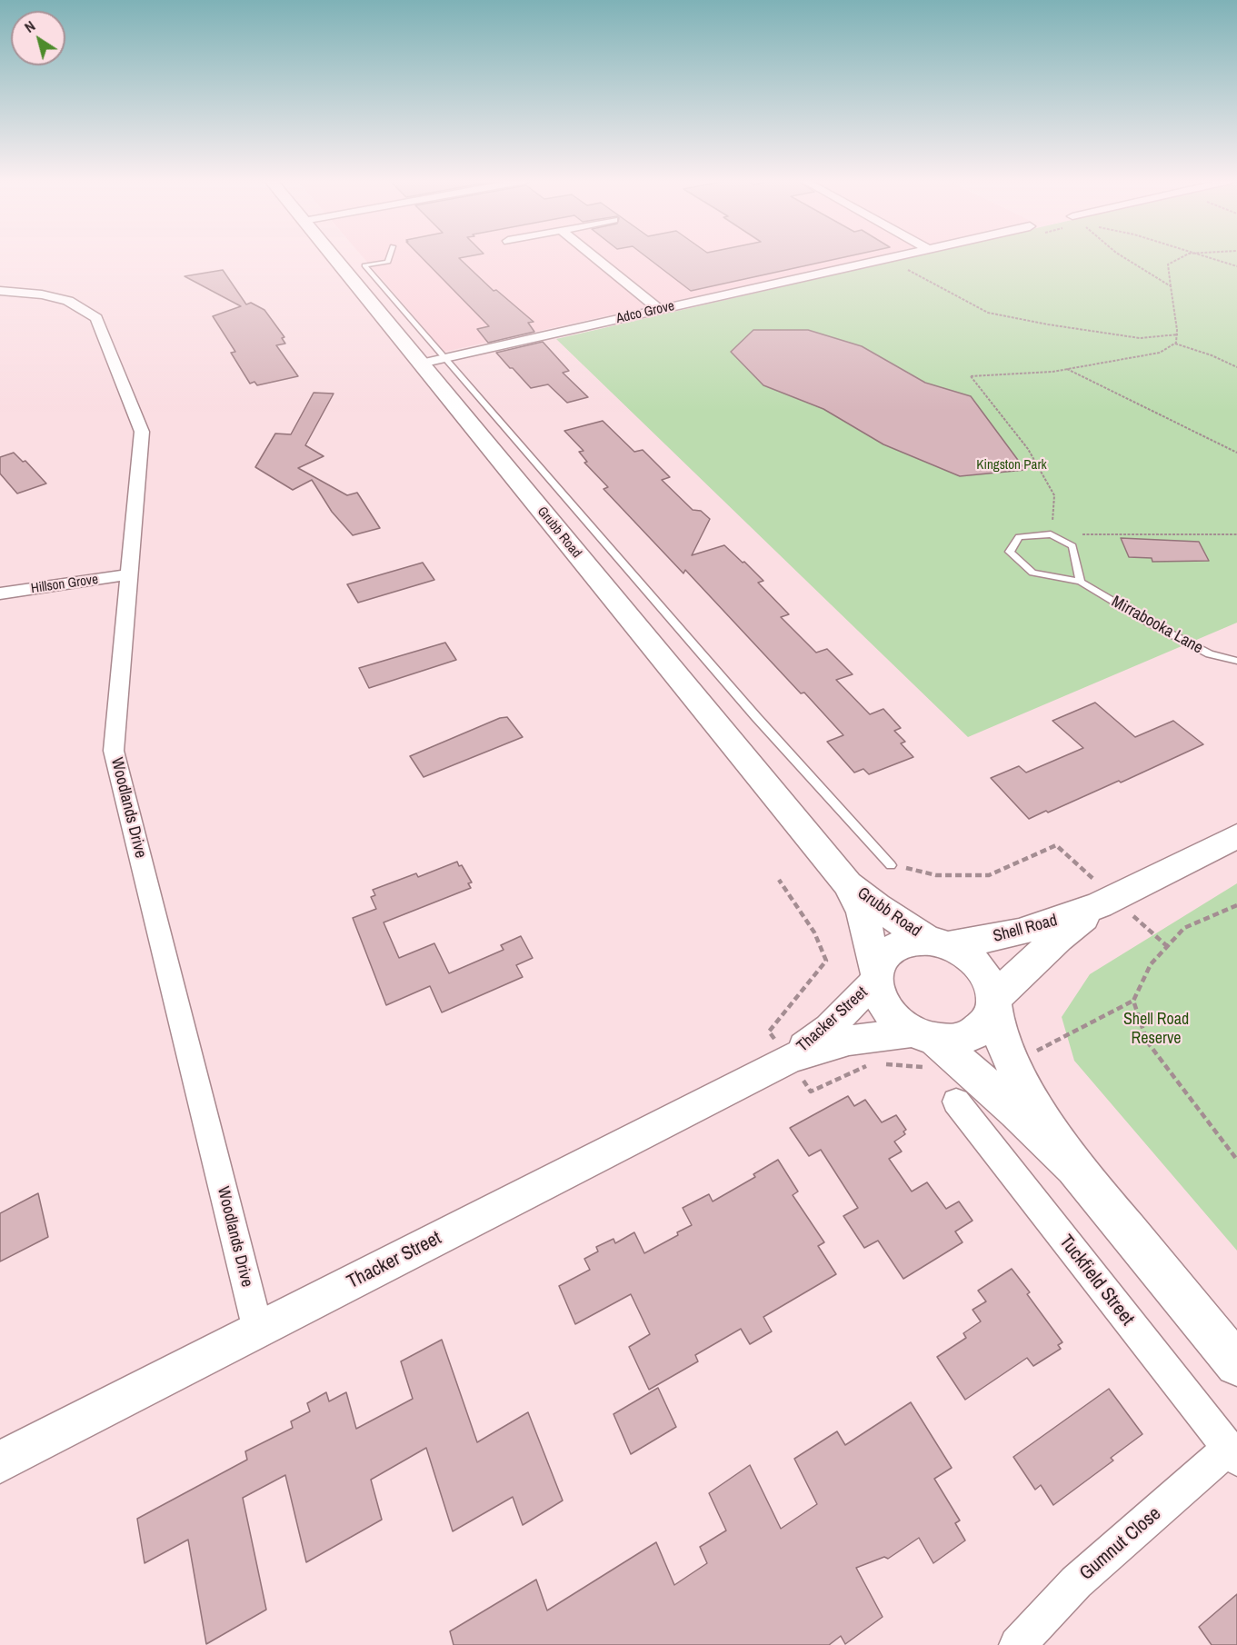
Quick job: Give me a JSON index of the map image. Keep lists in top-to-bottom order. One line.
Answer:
{"streets":{"main road":["Grubb Road","Shell Road"],"street":["Adco Grove","Hillson Grove","Woodlands Drive","Thacker Street","Tuckfield Street","Gumnut Close"],"lane":["Mirrabooka Lane"]},"crossings":[["Adco Grove","Grubb Road"],["Grubb Road","Shell Road"],["Grubb Road","Thacker Street"],["Hillson Grove","Woodlands Drive"],["Woodlands Drive","Thacker Street"],["Shell Road","Thacker Street"],["Tuckfield Street","Gumnut Close"]],"parks":["Kingston Park","Shell Road Reserve"],"north":"top left"}
